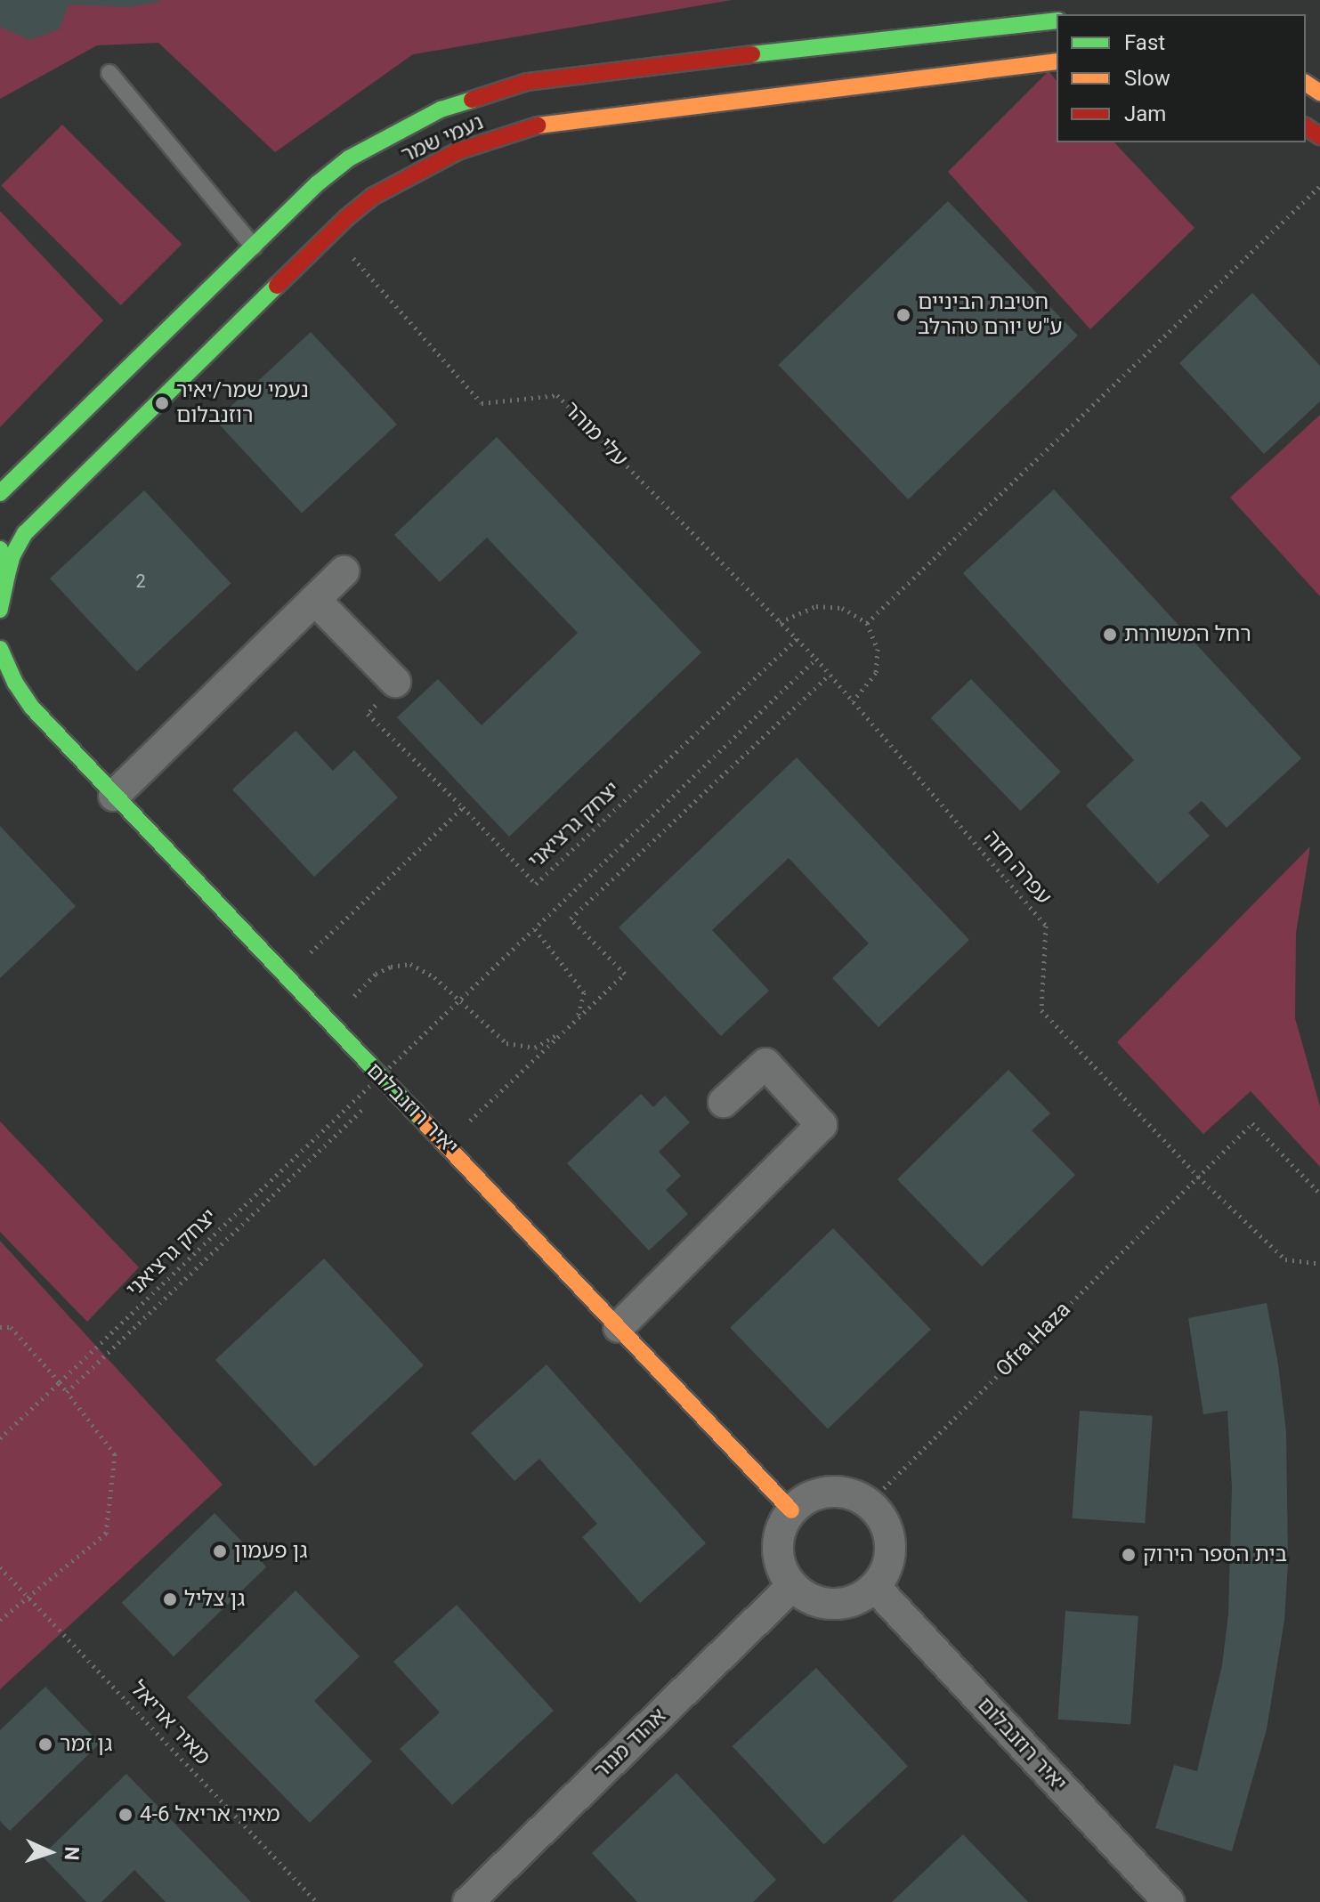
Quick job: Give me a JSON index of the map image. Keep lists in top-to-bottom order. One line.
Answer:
{"streets":{"street":["נעמי שמר","יאיר רוזנבלום","אהוד מנור"],"path":["עלי מוהר","יצחק גרציאני","עפרה חזה","Ofra Haza","מאיר אריאל"]},"crossings":[["נעמי שמר","עלי מוהר"],["עלי מוהר","יצחק גרציאני"],["עלי מוהר","עפרה חזה"],["יצחק גרציאני","עפרה חזה"],["יצחק גרציאני","יאיר רוזנבלום"],["עפרה חזה","Ofra Haza"],["יאיר רוזנבלום","Ofra Haza"],["יאיר רוזנבלום","אהוד מנור"],["Ofra Haza","אהוד מנור"]],"places":["חטיבת הביניים ע\"ש יורם טהרלב","נעמי שמר/יאיר רוזנבלום","רחל המשוררת","גן פעמון","בית הספר הירוק","גן צליל","גן זמר","מאיר אריאל 4-6"],"house_numbers":["2"],"legend":["Fast","Slow","Jam"],"north":"right"}
